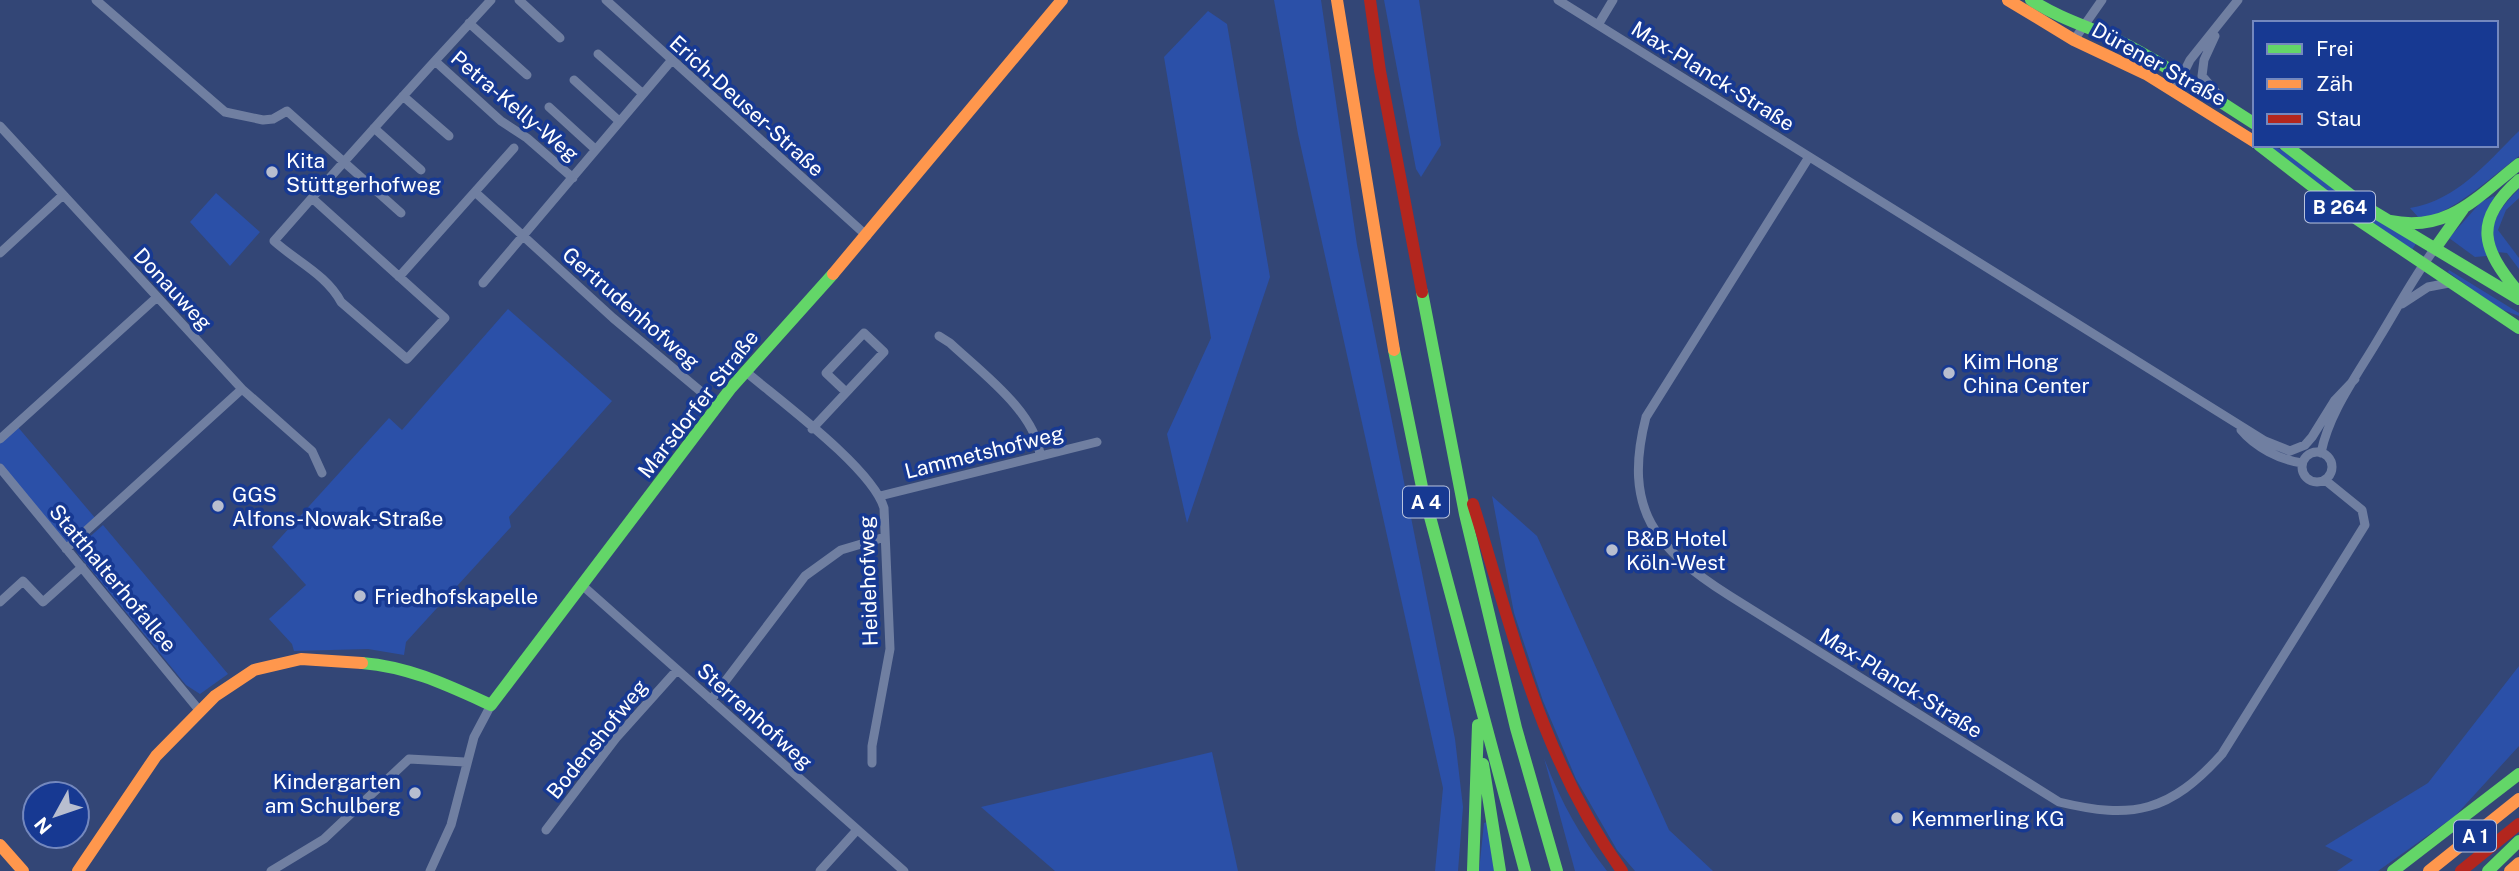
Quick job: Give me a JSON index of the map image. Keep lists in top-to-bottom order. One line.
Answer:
{"streets":{"main road":["Dürener Straße","B 264","Marsdorfer Straße","A 4","A 1"],"street":["Max-Planck-Straße","Petra-Kelly-Weg","Erich-Deuser-Straße","Donauweg","Gertrudenhofweg","Lammetshofweg","Statthalterhofallee","Heidehofweg","Sterrenhofweg","Bodenshofweg"]},"crossings":[["Max-Planck-Straße","B 264"],["Erich-Deuser-Straße","Marsdorfer Straße"],["Gertrudenhofweg","Marsdorfer Straße"],["Marsdorfer Straße","Heidehofweg"],["Marsdorfer Straße","Sterrenhofweg"],["Lammetshofweg","Heidehofweg"],["Sterrenhofweg","Bodenshofweg"]],"places":["Kita Stüttgerhofweg","Kim Hong China Center","GGS Alfons-Nowak-Straße","B&B Hotel Köln-West","Friedhofskapelle","Kindergarten am Schulberg","Kemmerling KG"],"legend":["Frei","Zäh","Stau"],"north":"bottom left"}
